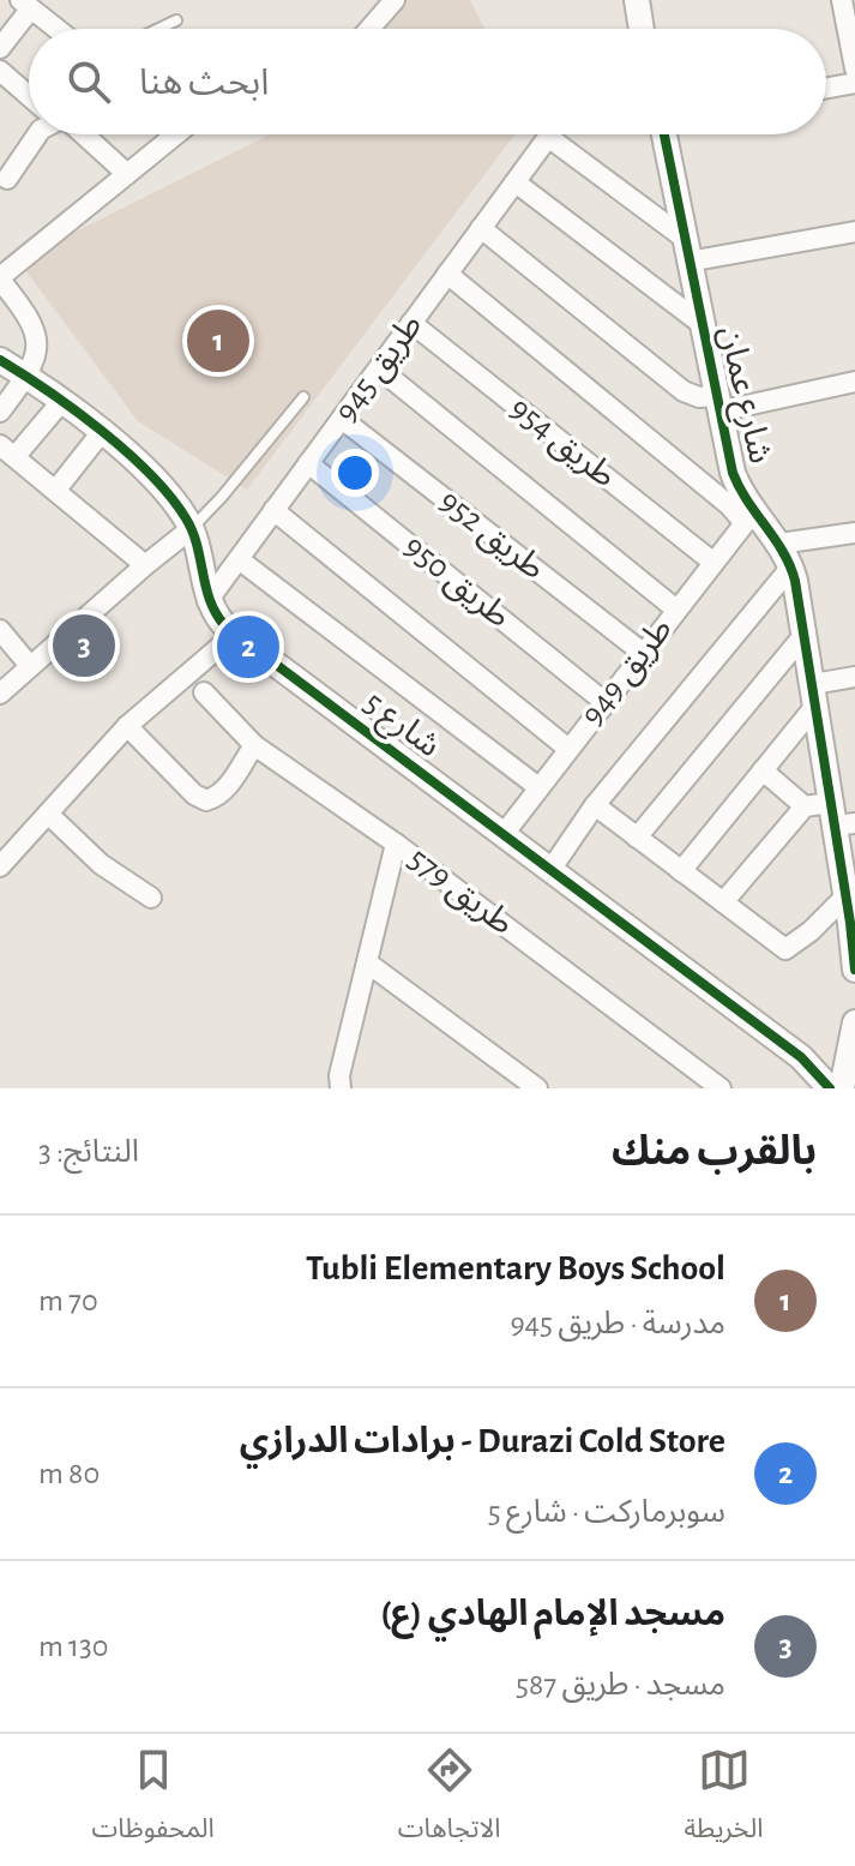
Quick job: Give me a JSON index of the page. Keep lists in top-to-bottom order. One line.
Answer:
{"streets":{"street":["طريق 945","شارع عمان","طريق 954","طريق 952","طريق 950","طريق 949","شارع 5","طريق 579"]},"crossings":[["طريق 945","طريق 954"],["طريق 945","طريق 952"],["طريق 945","طريق 950"],["طريق 945","شارع 5"],["شارع عمان","طريق 949"],["طريق 954","طريق 949"],["طريق 952","طريق 949"],["طريق 950","طريق 949"],["طريق 949","شارع 5"]],"page":{"search":"ابحث هنا","pins":["1","3","2"],"heading":["بالقرب منك","النتائج: 3"],"list":[{"mark":"1","name":"Tubli Elementary Boys School","note":"مدرسة · طريق 945","value":"70 m"},{"mark":"2","name":"Durazi Cold Store - برادات الدرازي","note":"سوبرماركت · شارع 5","value":"80 m"},{"mark":"3","name":"مسجد الإمام الهادي (ع)","note":"مسجد · طريق 587","value":"130 m"}],"nav":["الخريطة","الاتجاهات","المحفوظات"]}}
